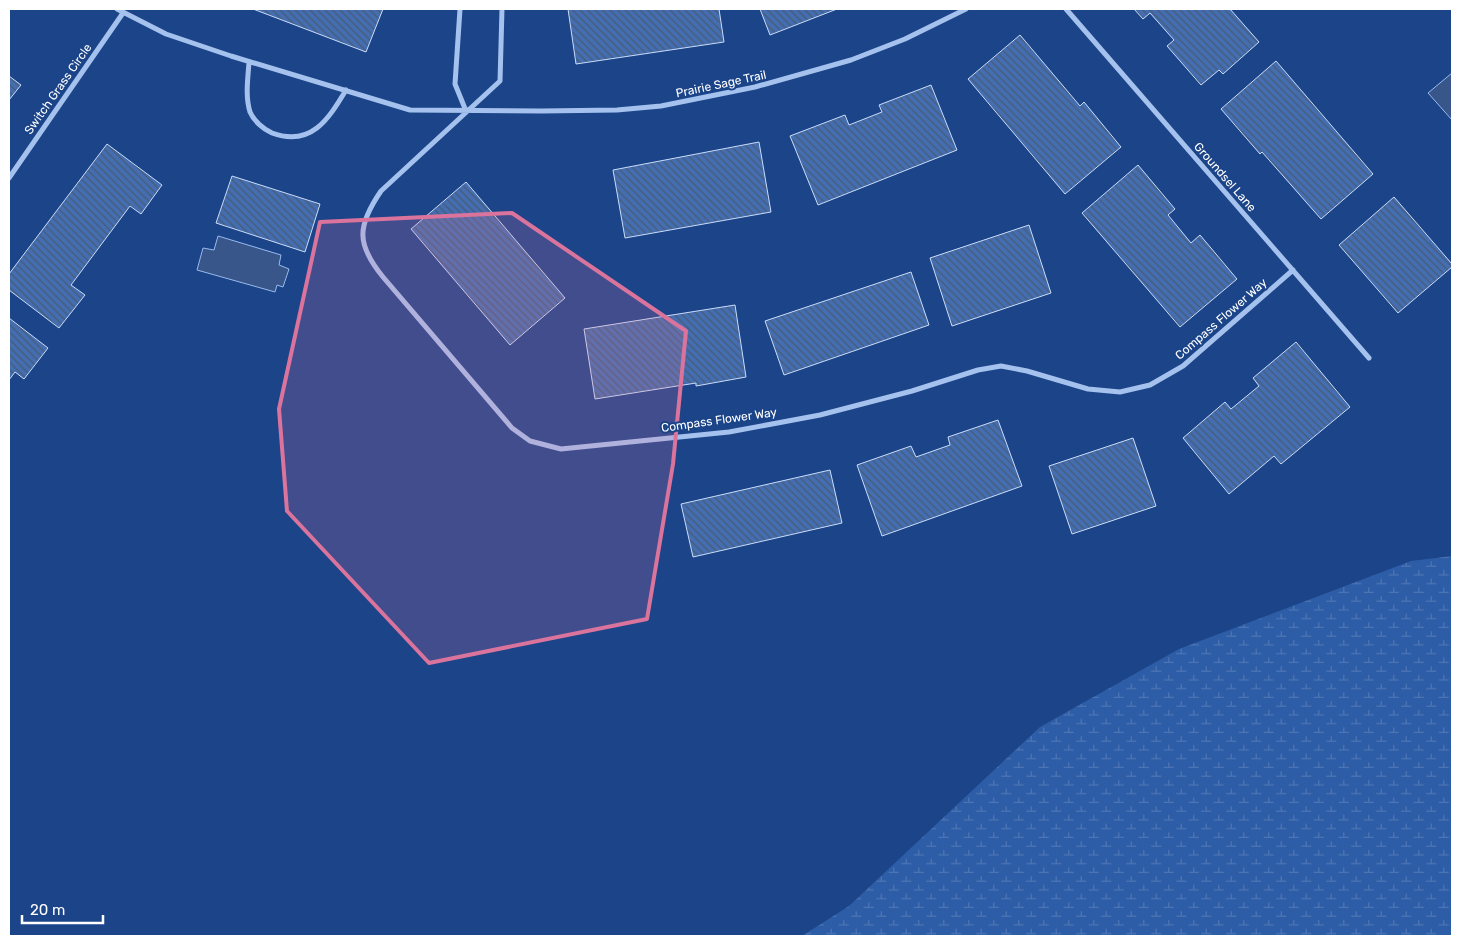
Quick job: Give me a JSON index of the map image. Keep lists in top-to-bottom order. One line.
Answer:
{"streets":{"street":["Prairie Sage Trail","Switch Grass Circle","Groundsel Lane","Compass Flower Way"]},"crossings":[["Prairie Sage Trail","Compass Flower Way"],["Groundsel Lane","Compass Flower Way"]],"scale_bar":"20 m"}
